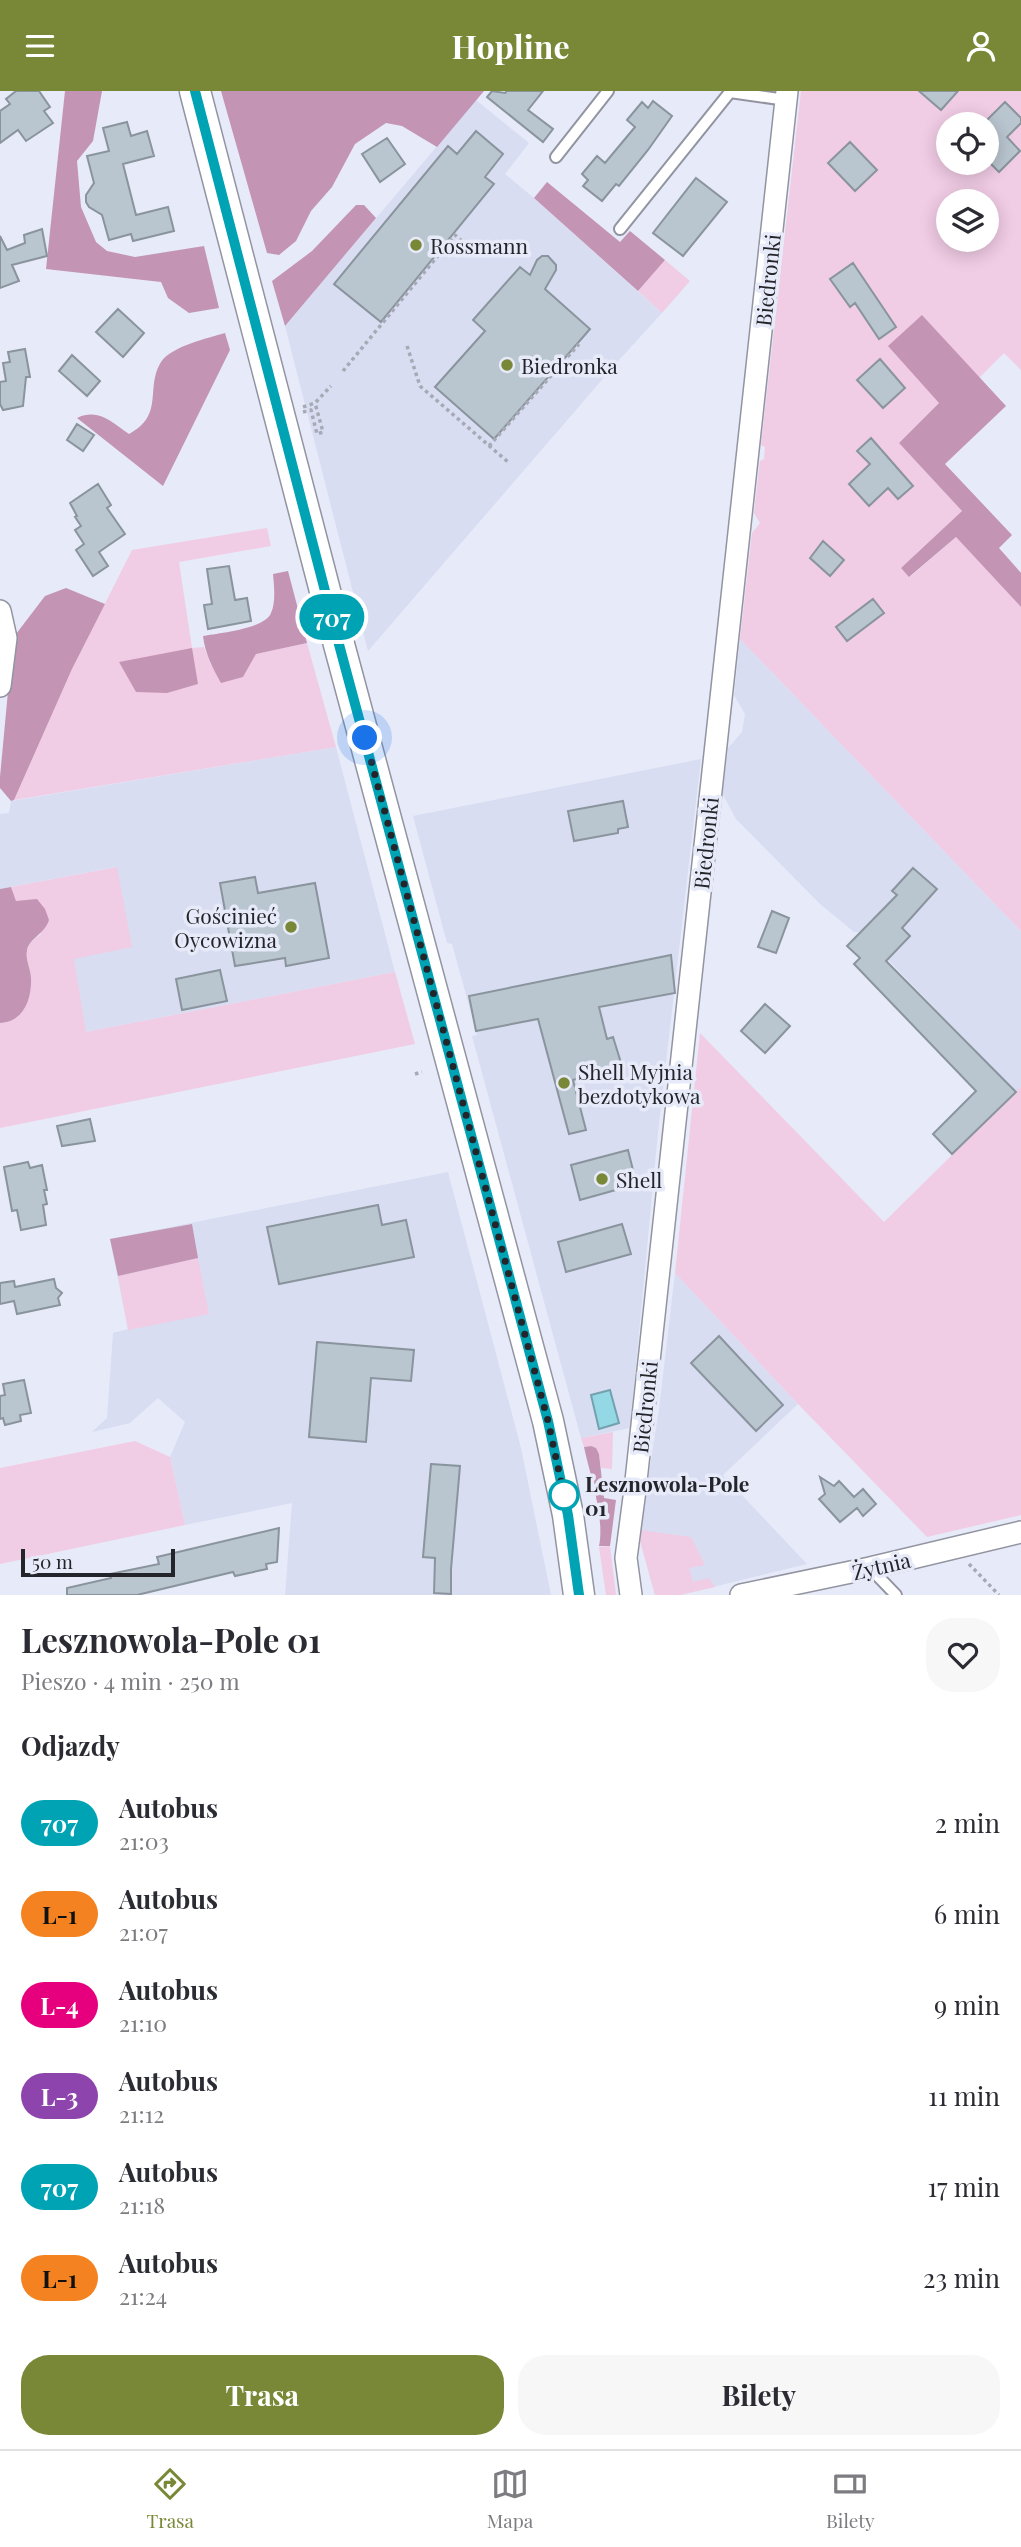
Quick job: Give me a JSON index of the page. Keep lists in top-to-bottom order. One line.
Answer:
{"streets":{"street":["Biedronki","Żytnia"]},"places":["Rossmann","Biedronka","Gościnieć Oycowizna","Shell Myjnia bezdotykowa","Shell","Lesznowola-Pole 01"],"lines":["bus line 707"],"scale_bar":"50 m","page":{"header":"Hopline","on_map":"707","scale":"50 m","heading":[["Lesznowola-Pole 01","Pieszo · 4 min · 250 m"],"Odjazdy"],"list":[{"mark":"707","name":"Autobus","note":"21:03","value":"2 min"},{"mark":"L-1","name":"Autobus","note":"21:07","value":"6 min"},{"mark":"L-4","name":"Autobus","note":"21:10","value":"9 min"},{"mark":"L-3","name":"Autobus","note":"21:12","value":"11 min"},{"mark":"707","name":"Autobus","note":"21:18","value":"17 min"},{"mark":"L-1","name":"Autobus","note":"21:24","value":"23 min"}],"buttons":["Trasa","Bilety"],"tabs":["Trasa","Mapa","Bilety"]}}
